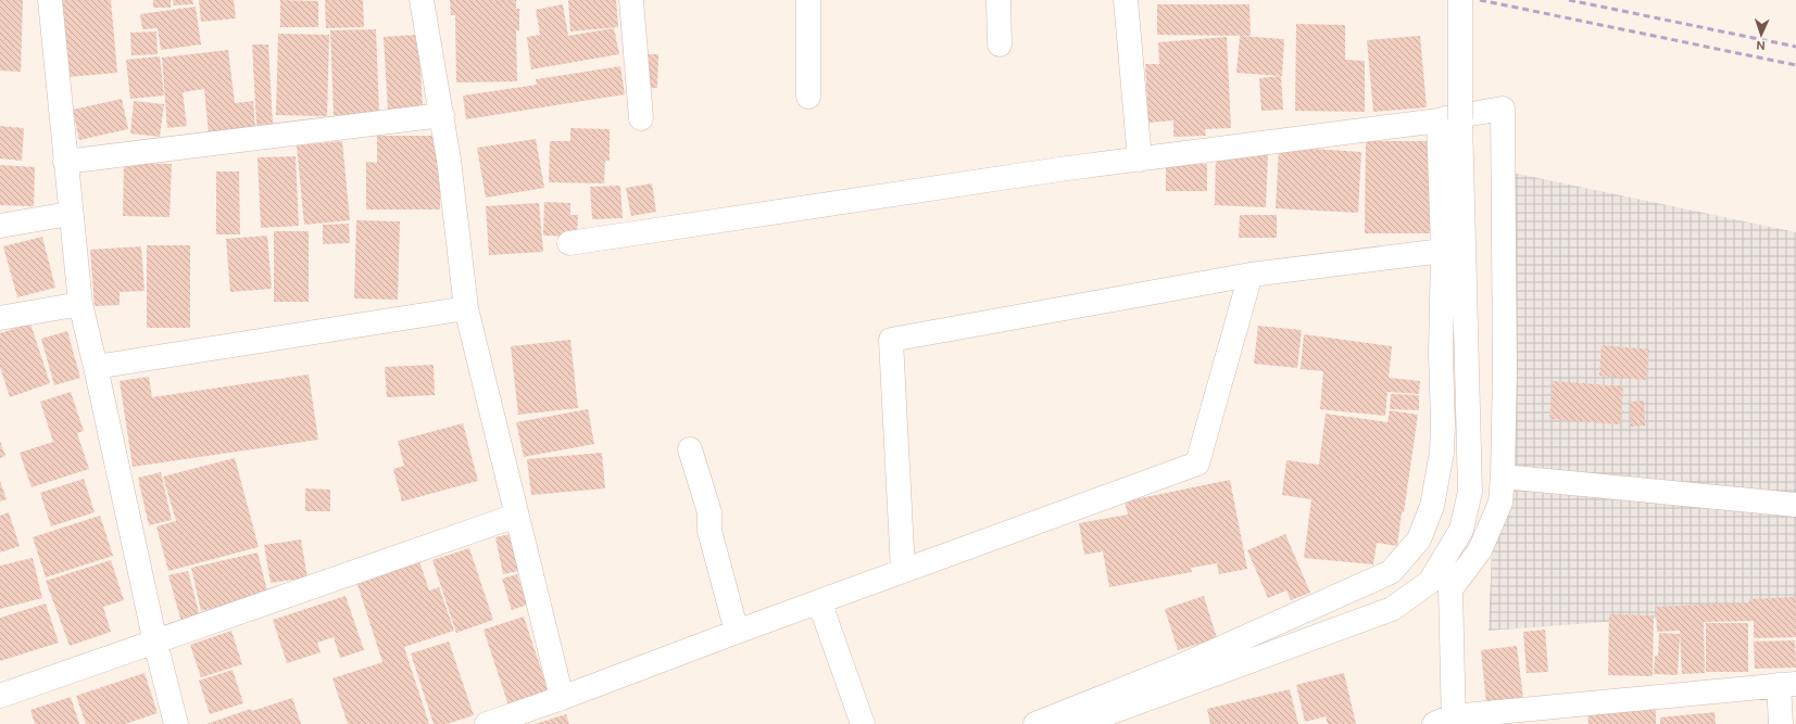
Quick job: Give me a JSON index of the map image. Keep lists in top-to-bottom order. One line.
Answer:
{"north":"bottom"}
